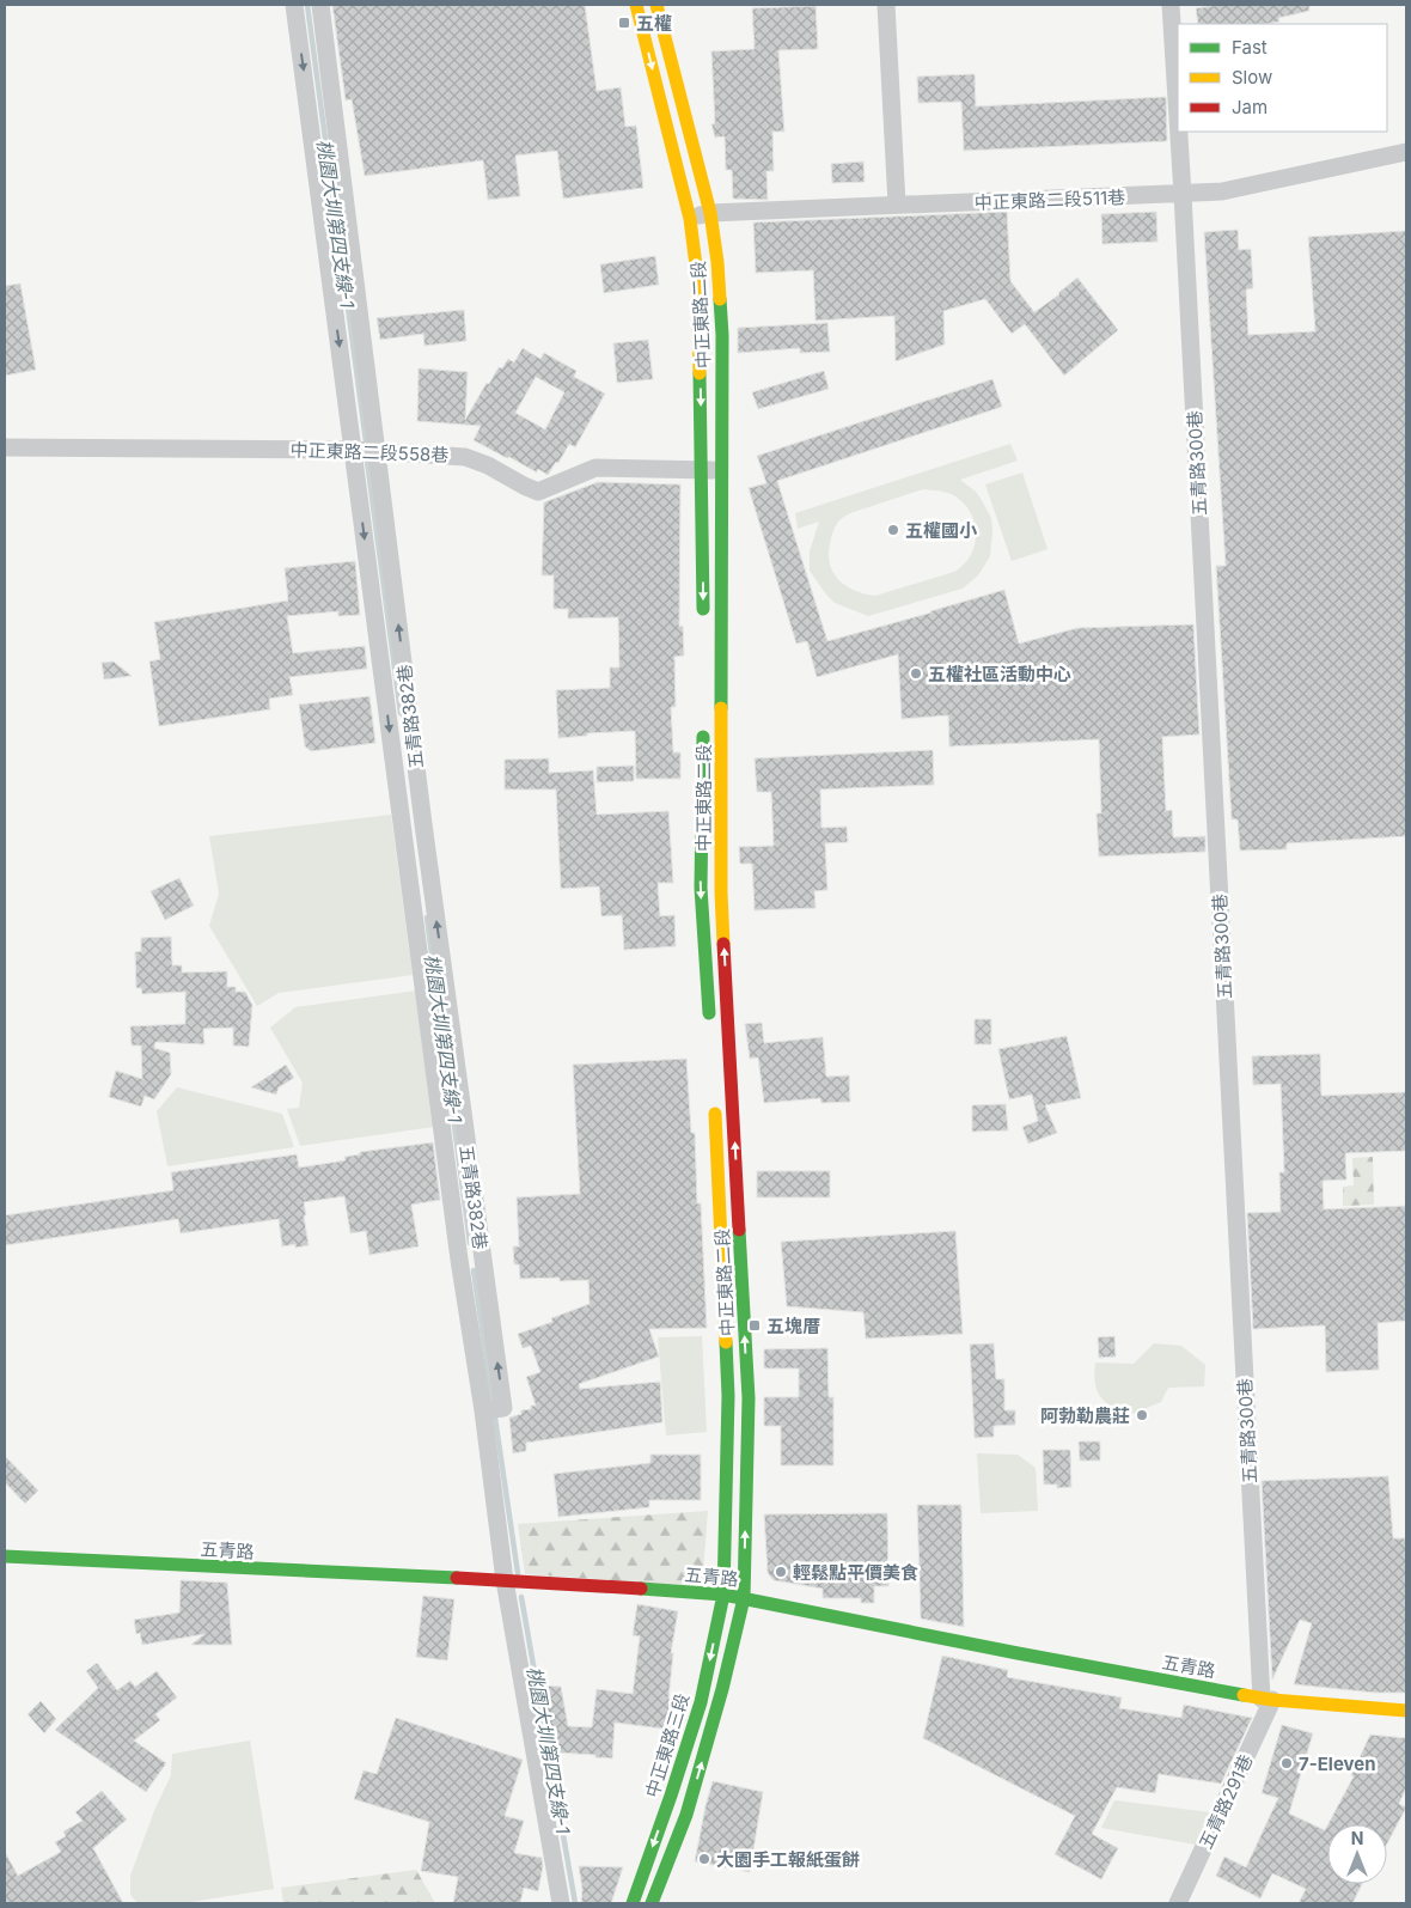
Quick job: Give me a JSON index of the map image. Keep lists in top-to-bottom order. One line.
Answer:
{"streets":{"main road":["中正東路二段","五青路","中正東路三段"],"street":["中正東路二段511巷","中正東路二段558巷","五青路300巷","五青路382巷","五青路291巷"]},"crossings":[["中正東路二段511巷","中正東路二段"],["中正東路二段511巷","五青路300巷"],["中正東路二段","中正東路二段558巷"],["中正東路二段","五青路"],["中正東路二段","中正東路三段"],["中正東路二段558巷","五青路382巷"],["五青路300巷","五青路"],["五青路300巷","五青路291巷"],["五青路382巷","五青路"],["五青路","中正東路三段"],["五青路","五青路291巷"]],"water":["桃園大圳第四支線-1"],"places":{"transit":["五權","五塊厝"],"other":["五權國小","五權社區活動中心","阿勃勒農莊","輕鬆點平價美食","7-Eleven","大園手工報紙蛋餅"]},"legend":["Fast","Slow","Jam"],"north":"top"}
